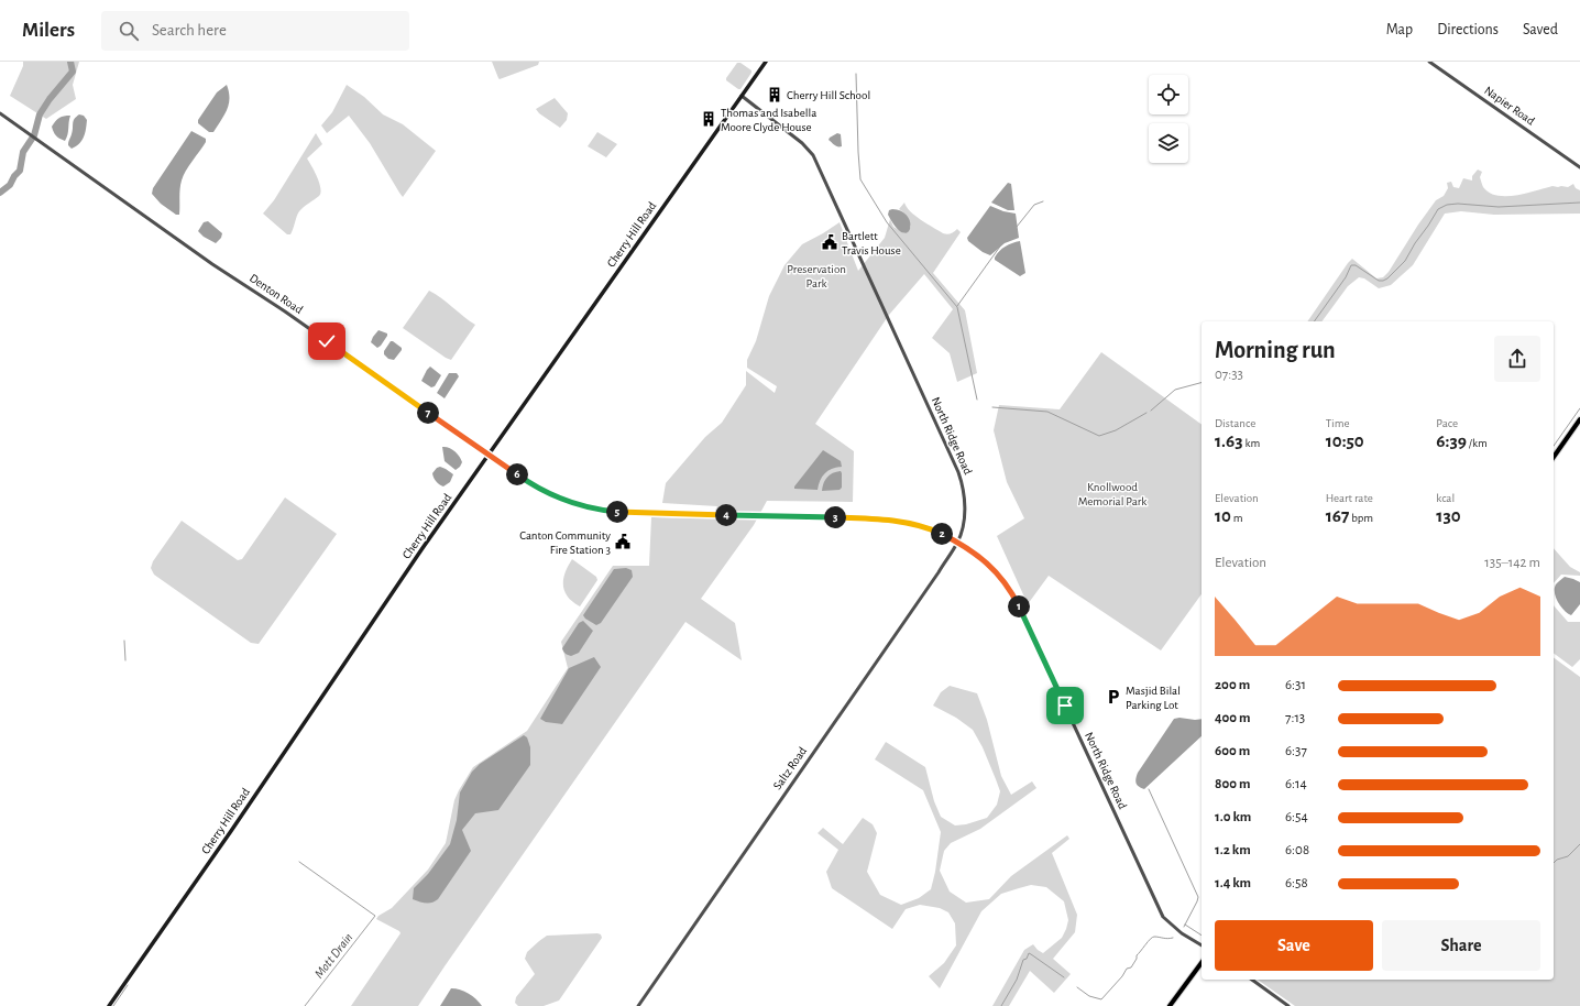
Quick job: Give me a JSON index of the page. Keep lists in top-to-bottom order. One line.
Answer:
{"streets":{"main road":["Cherry Hill Road"],"street":["Napier Road","Denton Road","North Ridge Road","Saltz Road"]},"crossings":[["Cherry Hill Road","Denton Road"],["Cherry Hill Road","North Ridge Road"],["Denton Road","North Ridge Road"],["Denton Road","Saltz Road"],["North Ridge Road","Saltz Road"]],"water":["Mott Drain"],"parks":["Preservation Park","Knollwood Memorial Park"],"places":{"building":["Cherry Hill School","Thomas and Isabella Moore Clyde House"],"public building":["Bartlett Travis House","Canton Community Fire Station 3"],"parking":["Masjid Bilal Parking Lot"]},"page":{"header":"Milers","search":"Search here","nav":["Map","Directions","Saved"],"heading":["Morning run","07:33"],"stats":[["Distance","1.63 km"],["Time","10:50"],["Pace","6:39 /km"],["Elevation","10 m"],["Heart rate","167 bpm"],["kcal","130"]],"pins":["7","6","5","4","3","2","1"],"chart":["Elevation","135–142 m"],"list":[{"name":"200 m","note":"6:31"},{"name":"400 m","note":"7:13"},{"name":"600 m","note":"6:37"},{"name":"800 m","note":"6:14"},{"name":"1.0 km","note":"6:54"},{"name":"1.2 km","note":"6:08"},{"name":"1.4 km","note":"6:58"}],"buttons":["Save","Share"]}}
